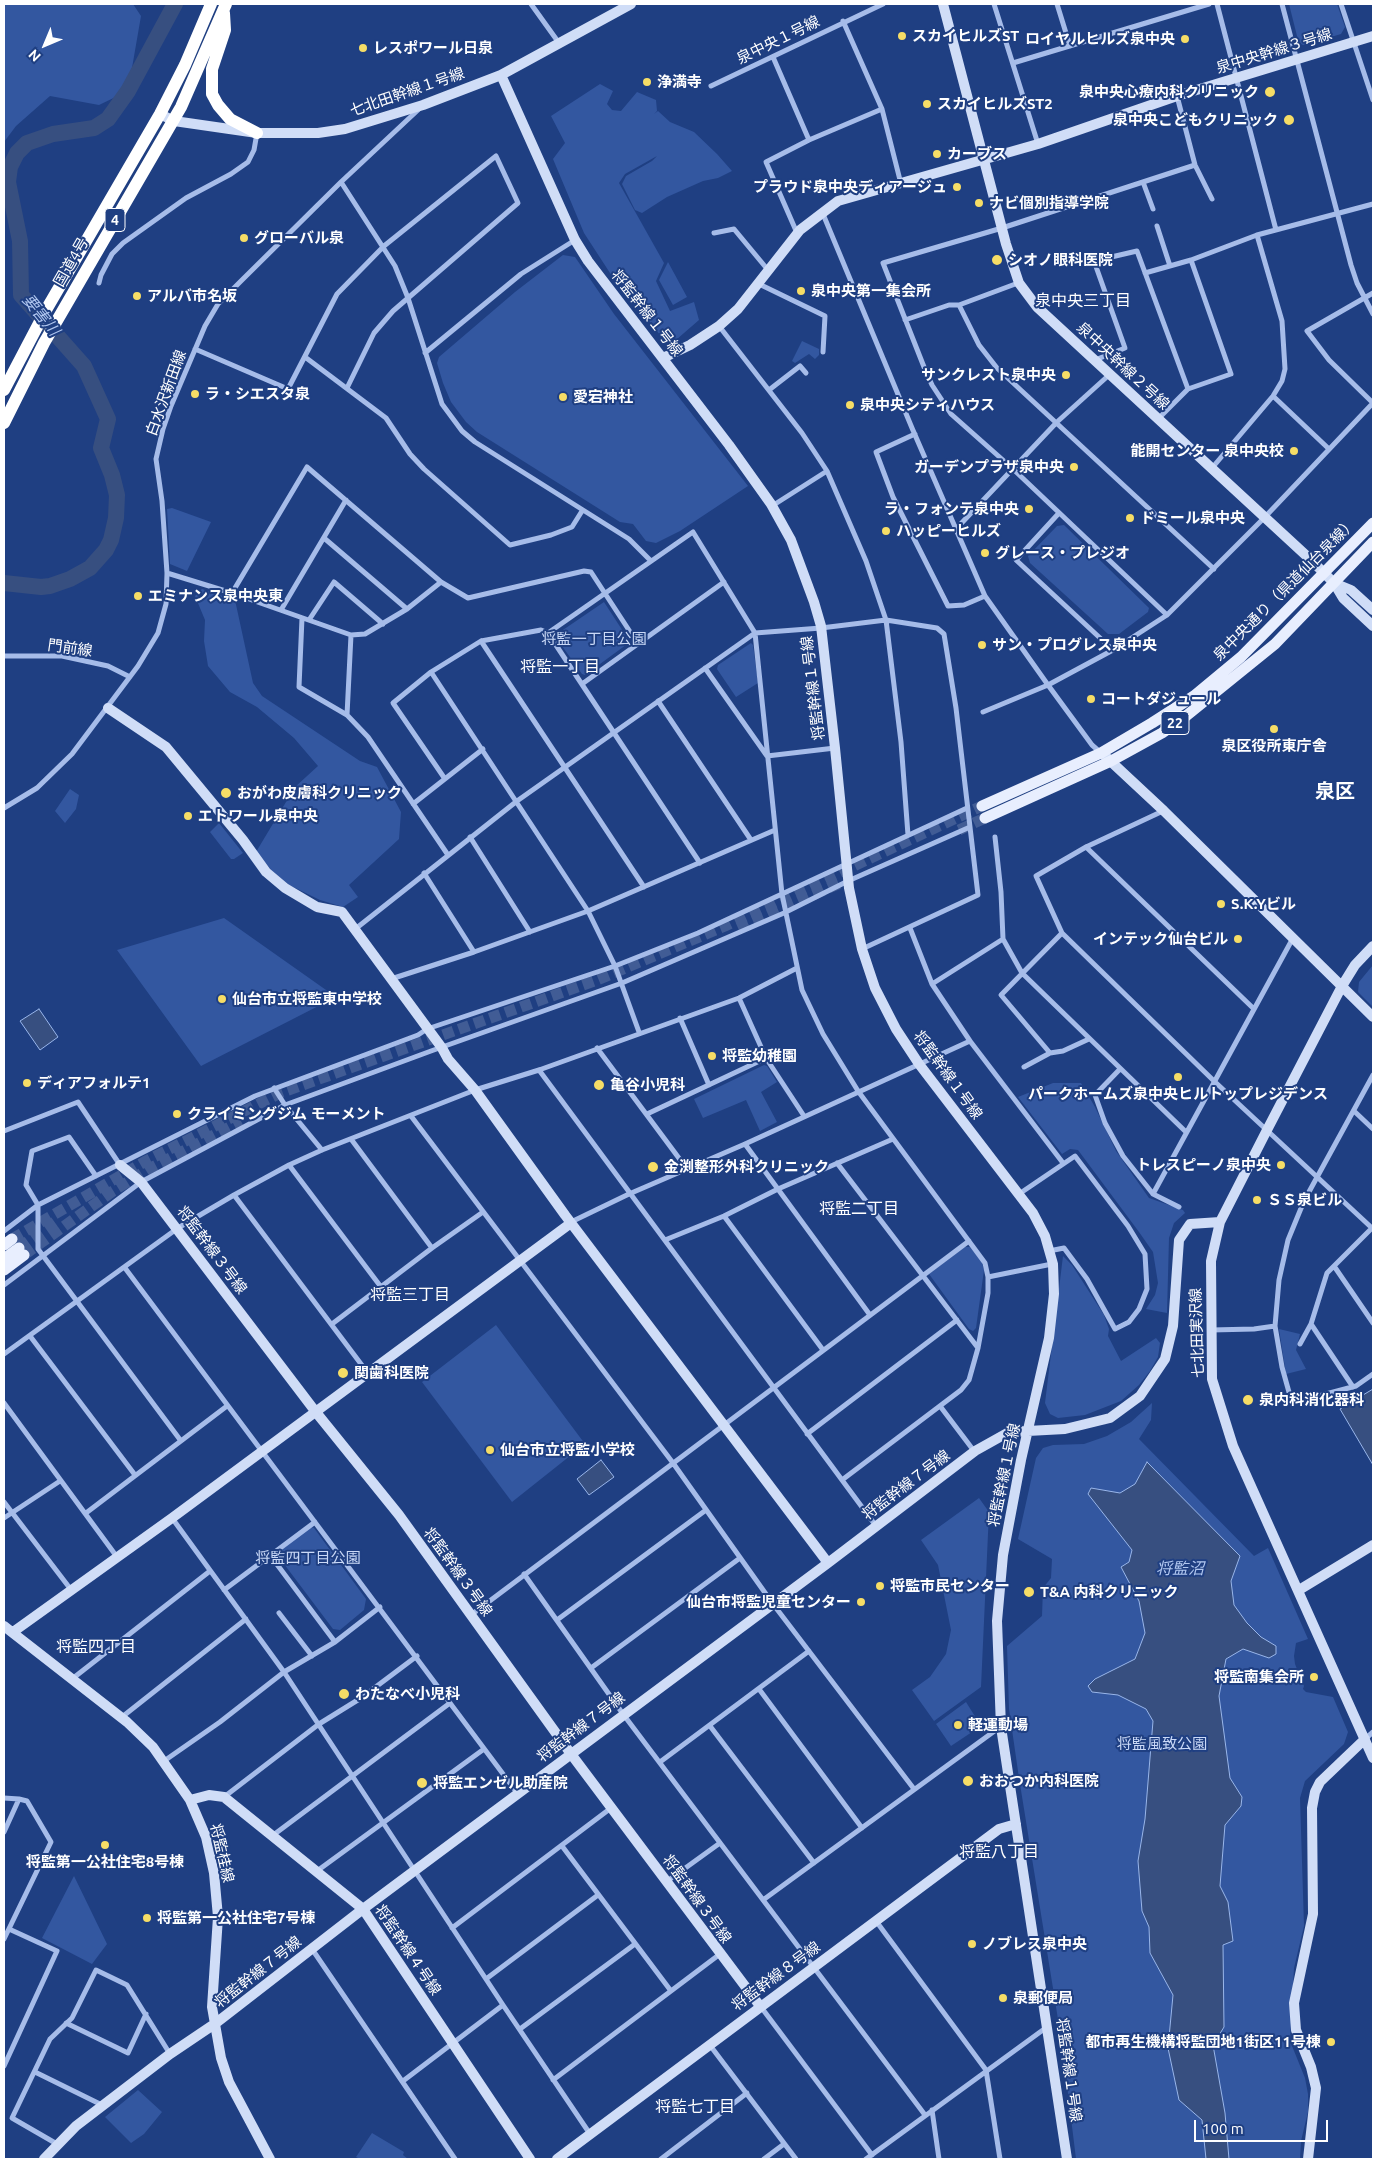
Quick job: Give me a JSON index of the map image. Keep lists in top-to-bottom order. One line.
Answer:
{"streets":{"highway":["4","国道4号"],"main road":["泉中央通り（県道仙台泉線）","22"],"street":["泉中央１号線","泉中央幹線３号線","七北田幹線１号線","将監幹線１号線","泉中央幹線２号線","白水沢新田線","門前線","将監幹線３号線","七北田実沢線","将監幹線７号線","将監桂線","将監幹線４号線","将監幹線８号線"]},"crossings":[["泉中央幹線３号線","将監幹線１号線"],["泉中央幹線３号線","泉中央幹線２号線"],["七北田幹線１号線","4"],["七北田幹線１号線","国道4号"],["七北田幹線１号線","将監幹線１号線"],["七北田幹線１号線","白水沢新田線"],["4","国道4号"],["将監幹線１号線","将監幹線７号線"],["将監幹線１号線","将監幹線８号線"],["泉中央幹線２号線","泉中央通り（県道仙台泉線）"],["白水沢新田線","門前線"],["将監幹線３号線","将監幹線７号線"],["将監幹線３号線","将監幹線８号線"],["七北田実沢線","将監幹線７号線"],["将監幹線７号線","将監桂線"],["将監幹線７号線","将監幹線４号線"]],"districts":["泉中央三丁目","将監一丁目","泉区","将監二丁目","将監三丁目","将監四丁目","将監八丁目","将監七丁目"],"water":["要害川","将監沼"],"parks":["将監一丁目公園","将監四丁目公園","将監風致公園"],"places":["スカイヒルズST","ロイヤルヒルズ泉中央","レスポワール日泉","浄満寺","泉中央心療内科クリニック","スカイヒルズST2","泉中央こどもクリニック","カーブス","プラウド泉中央ディアージュ","ナビ個別指導学院","グローバル泉","シオノ眼科医院","泉中央第一集会所","アルバ市名坂","サンクレスト泉中央","ラ・シエスタ泉","愛宕神社","泉中央シティハウス","能開センター 泉中央校","ガーデンプラザ泉中央","ラ・フォンテ泉中央","ドミール泉中央","ハッピーヒルズ","グレース・プレジオ","エミナンス泉中央東","サン・プログレス泉中央","コートダジュール","泉区役所東庁舎","おがわ皮膚科クリニック","エトワール泉中央","S.K.Yビル","インテック仙台ビル","仙台市立将監東中学校","将監幼稚園","パークホームズ泉中央ヒルトップレジデンス","ディアフォルテ1","亀谷小児科","クライミングジム モーメント","トレスピーノ泉中央","金渕整形外科クリニック","ＳＳ泉ビル","関歯科医院","泉内科消化器科","仙台市立将監小学校","将監市民センター","T&A 内科クリニック","仙台市将監児童センター","将監南集会所","わたなべ小児科","軽運動場","おおつか内科医院","将監エンゼル助産院","将監第一公社住宅8号棟","将監第一公社住宅7号棟","ノブレス泉中央","泉郵便局","都市再生機構将監団地1街区11号棟"],"scale_bar":"100 m","north":"bottom left"}
